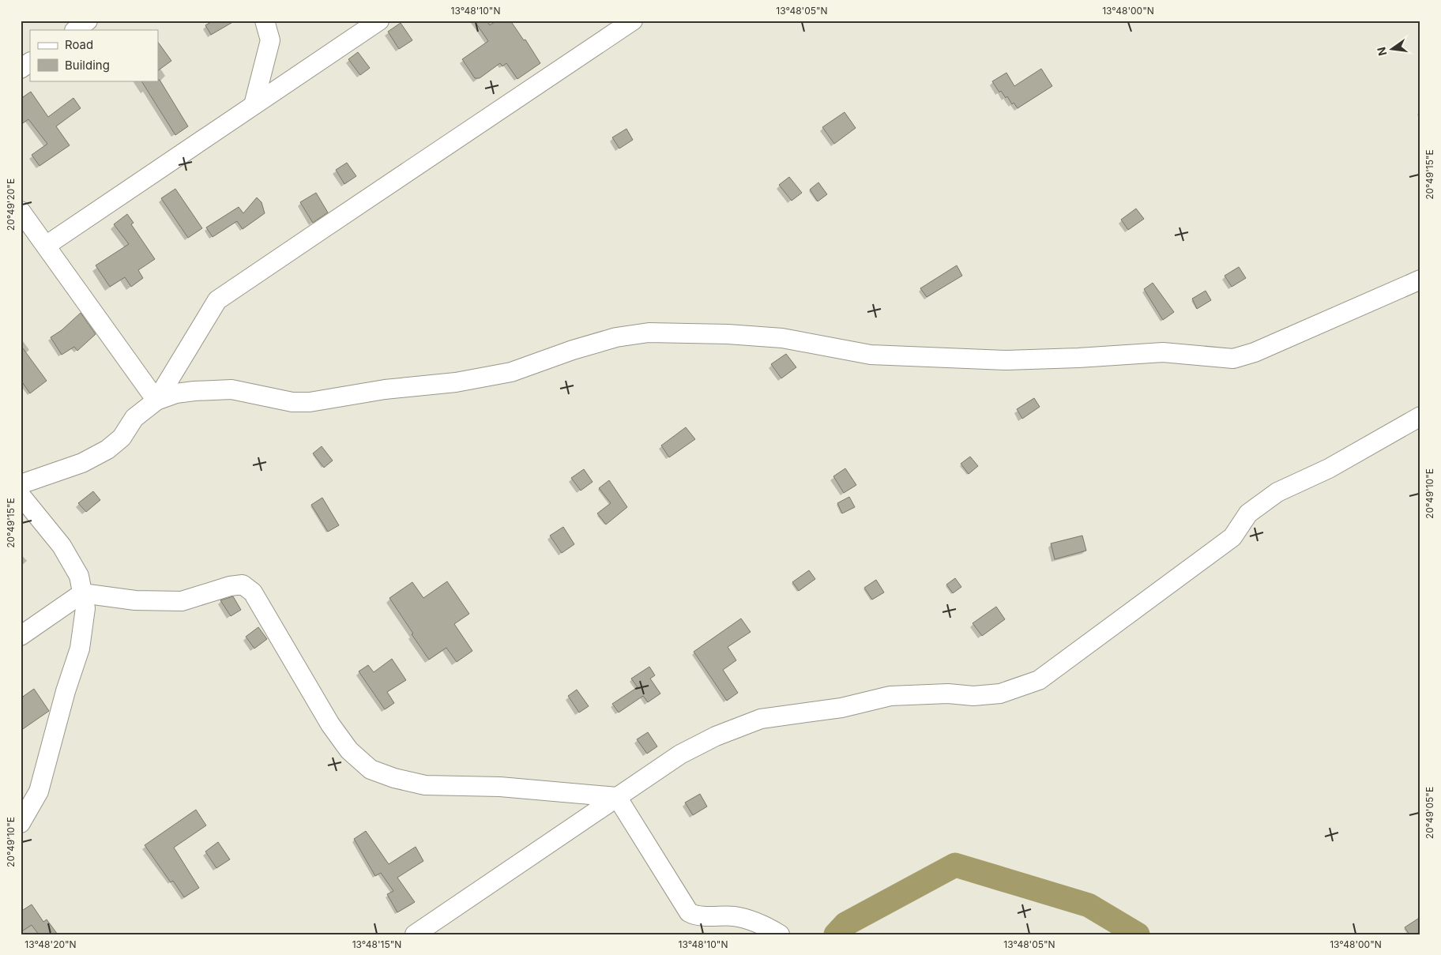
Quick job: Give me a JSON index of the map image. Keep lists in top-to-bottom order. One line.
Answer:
{"legend":["Road","Building"],"north":"left","coordinates":["13°48'10\"N","13°48'05\"N","13°48'00\"N","20°49'15\"E","20°49'20\"E","20°49'10\"E","20°49'05\"E","13°48'20\"N","13°48'15\"N"]}
